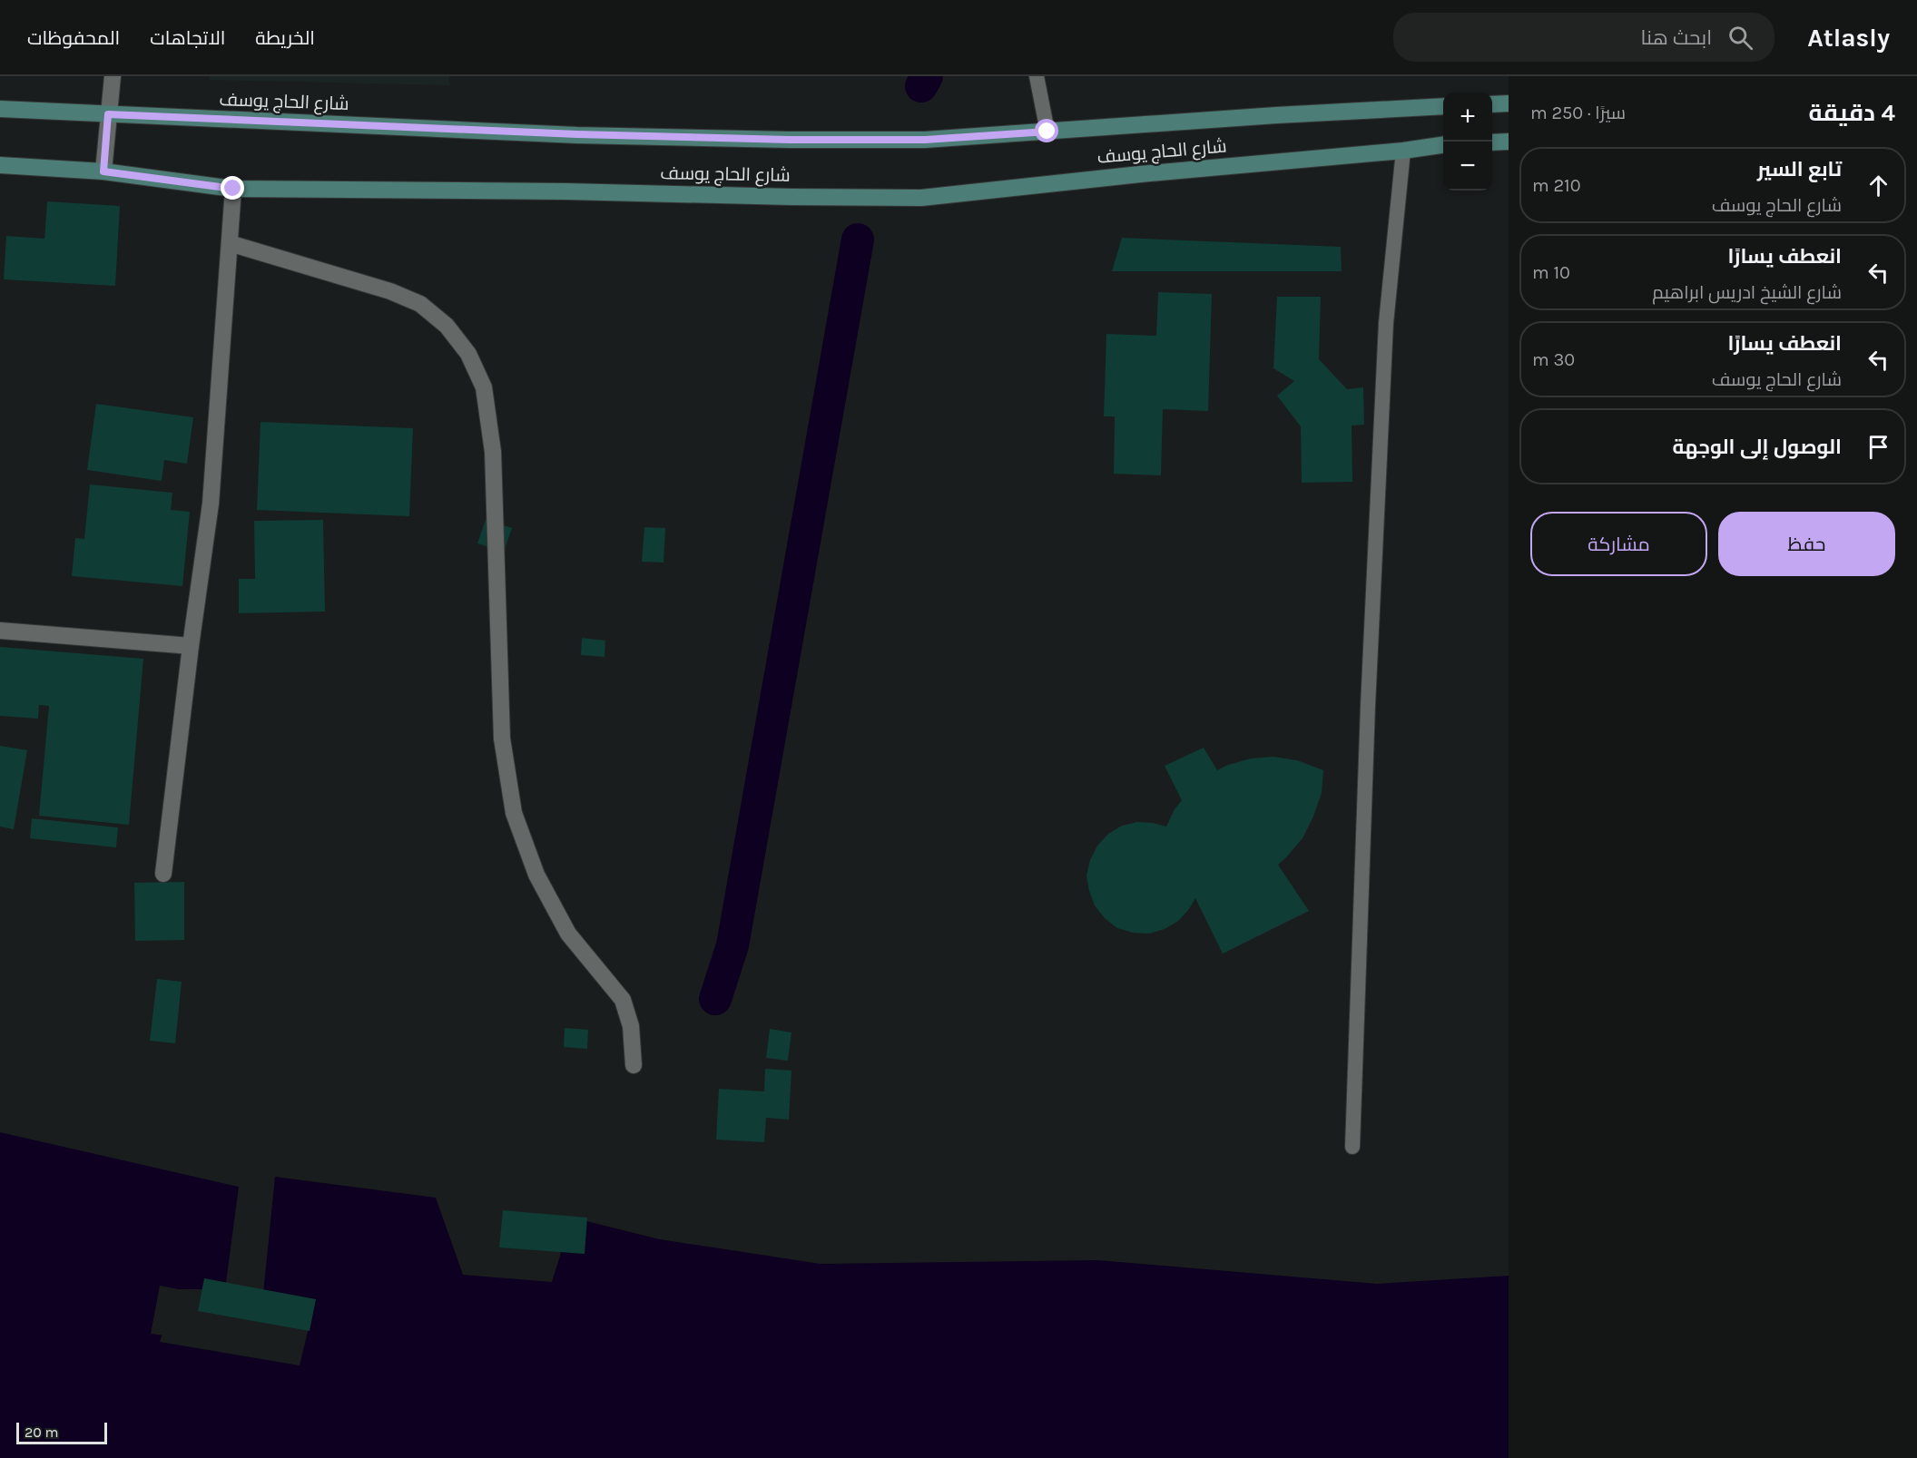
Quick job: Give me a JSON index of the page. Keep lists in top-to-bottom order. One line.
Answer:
{"streets":{"main road":["شارع الحاج يوسف"]},"scale_bar":"20 m","page":{"header":"Atlasly","search":"ابحث هنا","nav":["الخريطة","الاتجاهات","المحفوظات"],"heading":["4 دقيقة","سيرًا · 250 m"],"map_buttons":["+","−"],"list":[["تابع السير","شارع الحاج يوسف","210 m"],["انعطف يسارًا","شارع الشيخ ادريس ابراهيم","10 m"],["انعطف يسارًا","شارع الحاج يوسف","30 m"],"الوصول إلى الوجهة"],"buttons":["حفظ","مشاركة"],"scale":"20 m"}}
